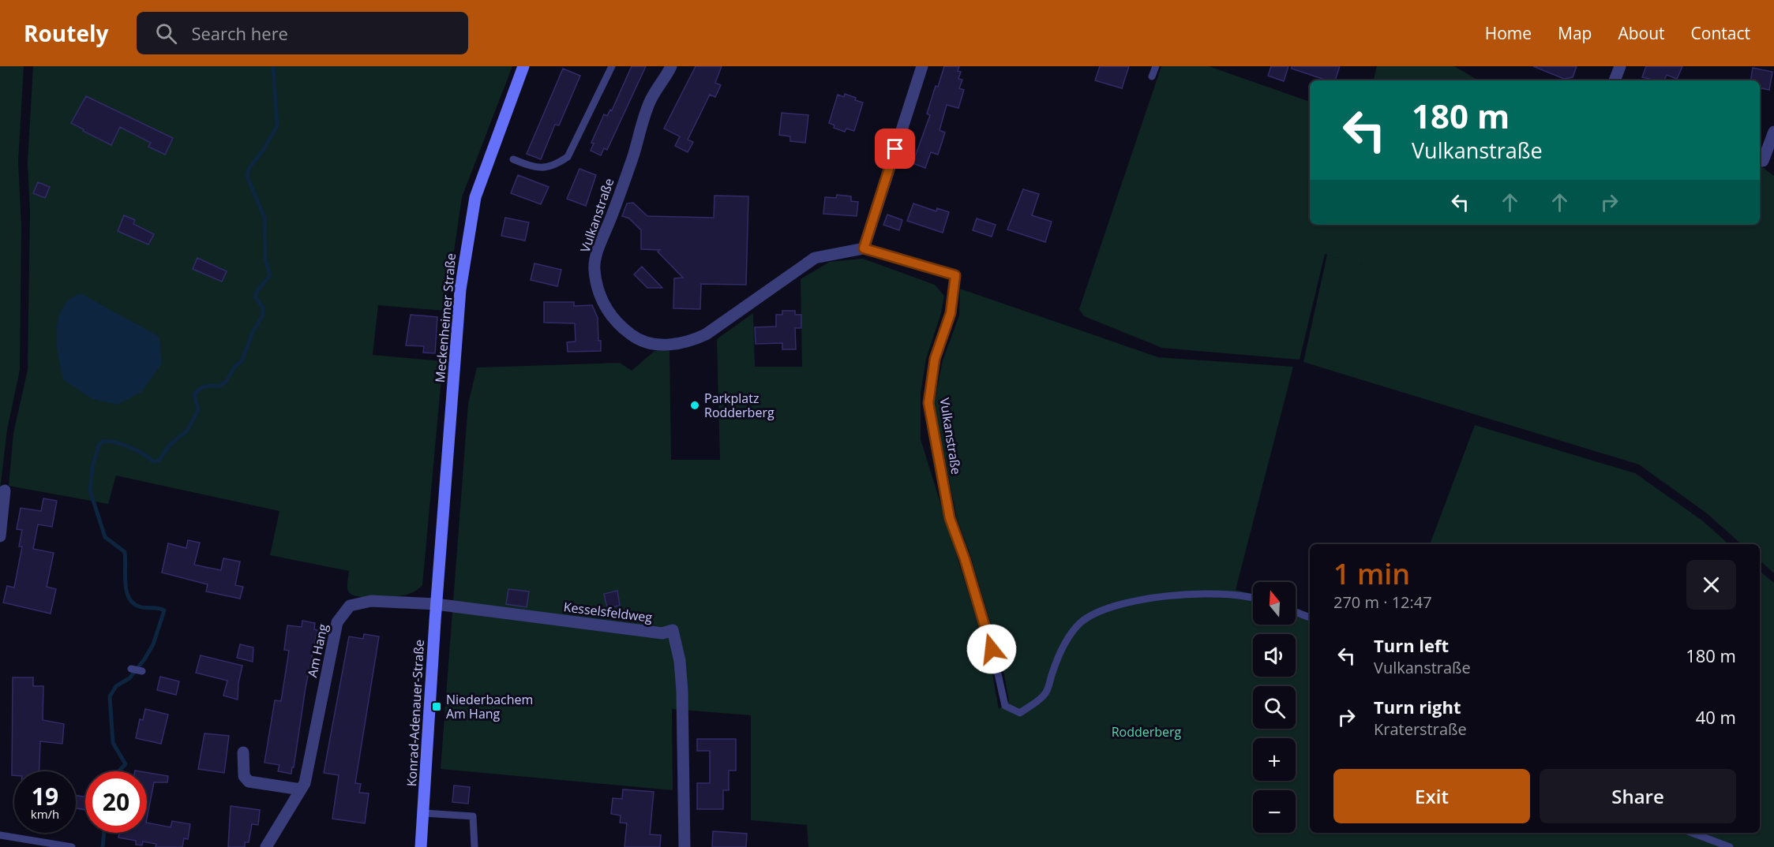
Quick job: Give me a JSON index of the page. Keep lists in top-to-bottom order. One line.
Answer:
{"streets":{"main road":["Meckenheimer Straße","Konrad-Adenauer-Straße"],"street":["Vulkanstraße","Kesselsfeldweg","Am Hang"]},"crossings":[["Meckenheimer Straße","Konrad-Adenauer-Straße"],["Kesselsfeldweg","Am Hang"],["Kesselsfeldweg","Konrad-Adenauer-Straße"],["Am Hang","Konrad-Adenauer-Straße"]],"parks":["Rodderberg"],"places":{"other":["Parkplatz Rodderberg"],"transit":["Niederbachem Am Hang"]},"north":"top","page":{"header":"Routely","search":"Search here","nav":["Home","Map","About","Contact"],"turn":["180 m","Vulkanstraße"],"heading":["1 min","270 m · 12:47"],"map_buttons":["+","−"],"list":[{"name":"Turn left","note":"Vulkanstraße","value":"180 m"},{"name":"Turn right","note":"Kraterstraße","value":"40 m"}],"buttons":["Exit","Share"],"speed":"19 km/h","limit":"20"}}
